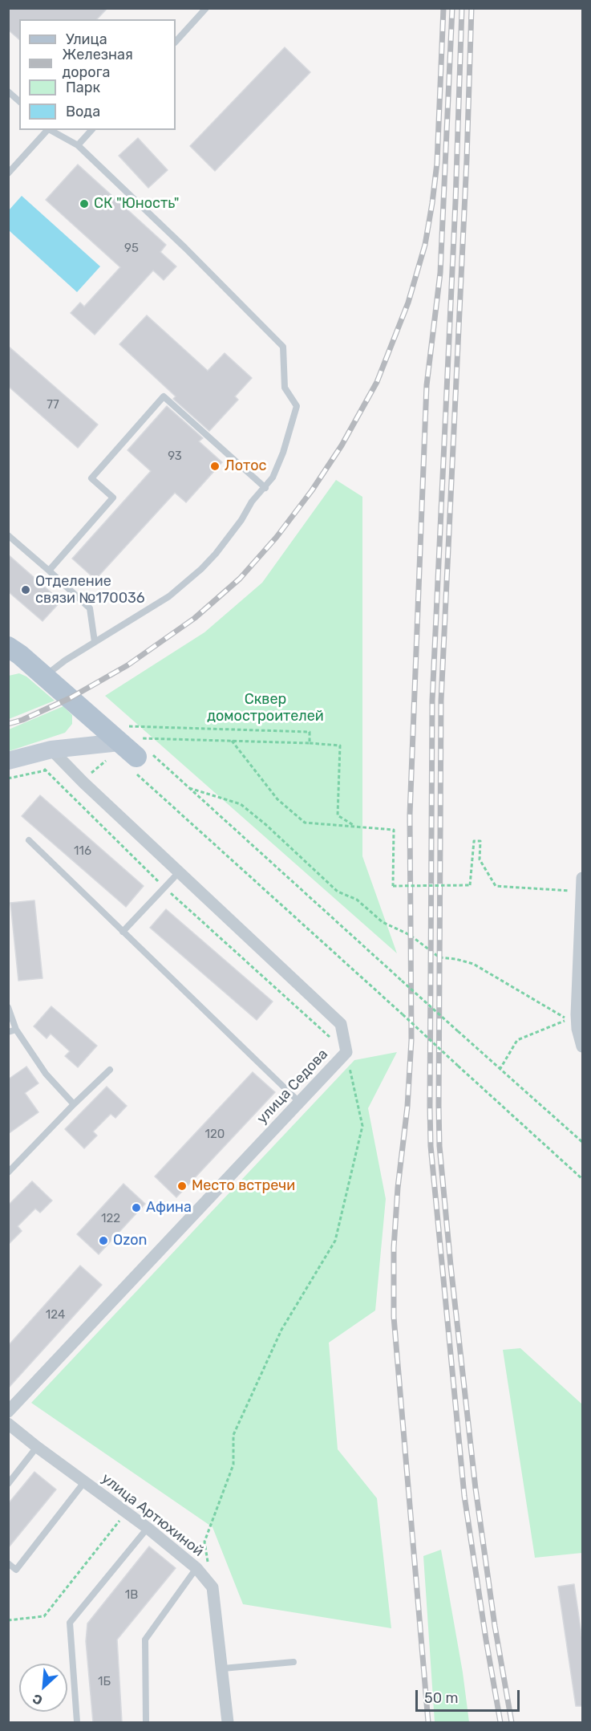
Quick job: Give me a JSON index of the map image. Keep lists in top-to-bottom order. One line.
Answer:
{"streets":{"street":["улица Седова","улица Артюхиной"]},"parks":["Сквер домостроителей"],"places":["СК \"Юность\"","Лотос","Отделение связи №170036","Место встречи","Афина","Ozon"],"house_numbers":["95","77","93","116","120","122","124","1В","1Б"],"legend":["Улица","Железная дорога","Парк","Вода"],"scale_bar":"50 m","north":"bottom left"}
